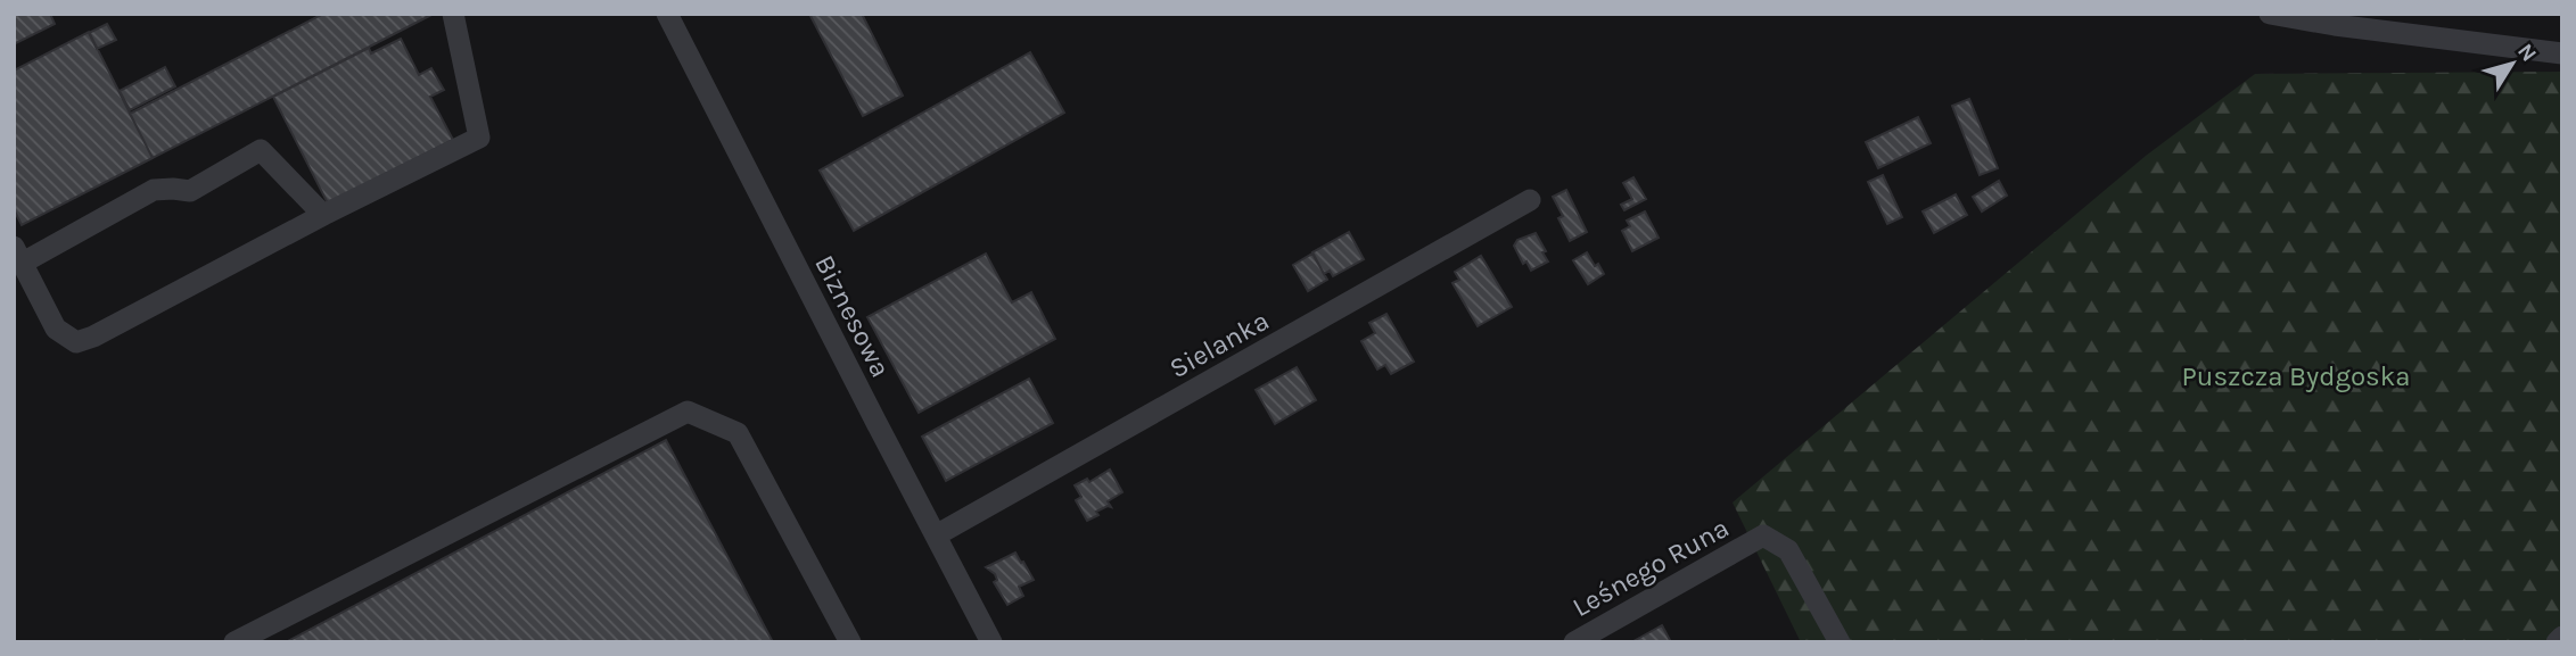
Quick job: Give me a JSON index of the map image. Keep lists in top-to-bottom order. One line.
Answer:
{"streets":{"street":["Biznesowa","Sielanka","Leśnego Runa"]},"crossings":[["Biznesowa","Sielanka"]],"parks":["Puszcza Bydgoska"],"north":"top right"}
